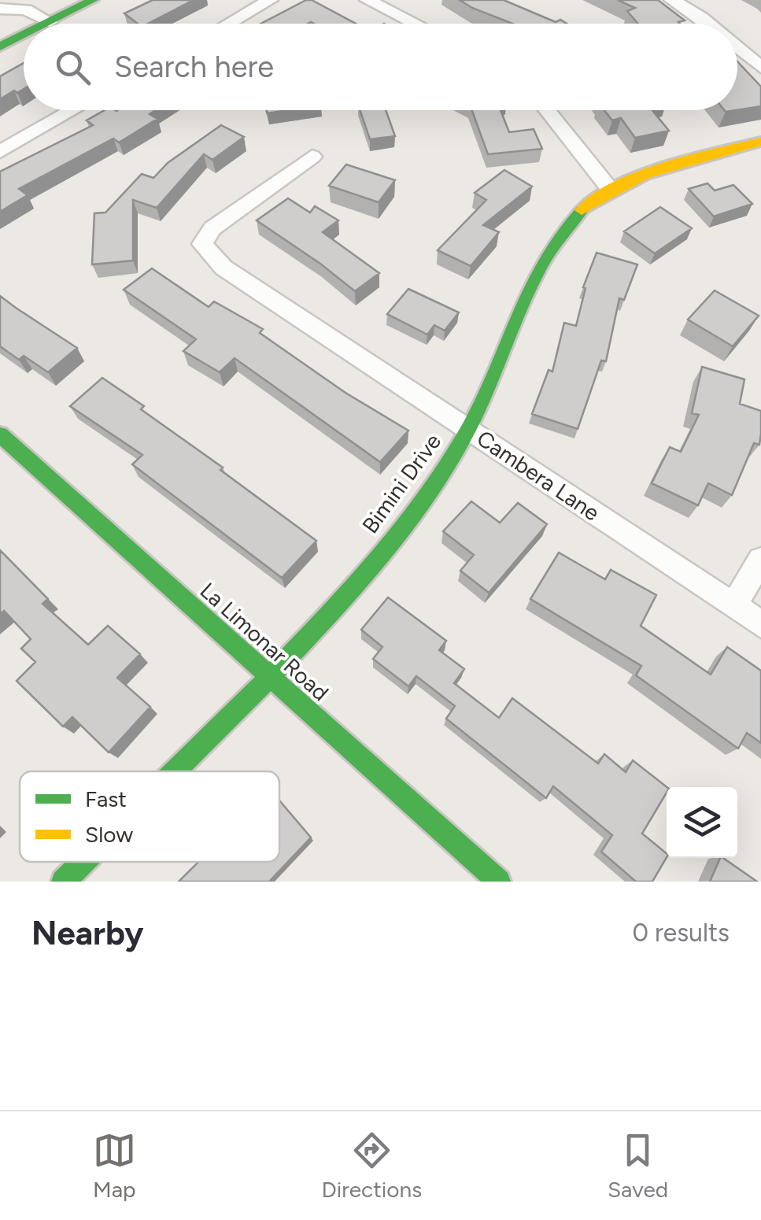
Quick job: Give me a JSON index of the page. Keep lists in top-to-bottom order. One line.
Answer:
{"streets":{"street":["Cambera Lane","Bimini Drive","La Limonar Road"]},"crossings":[["Cambera Lane","Bimini Drive"],["Bimini Drive","La Limonar Road"]],"legend":["Fast","Slow"],"page":{"search":"Search here","heading":["Nearby","0 results"],"nav":["Map","Directions","Saved"]}}
